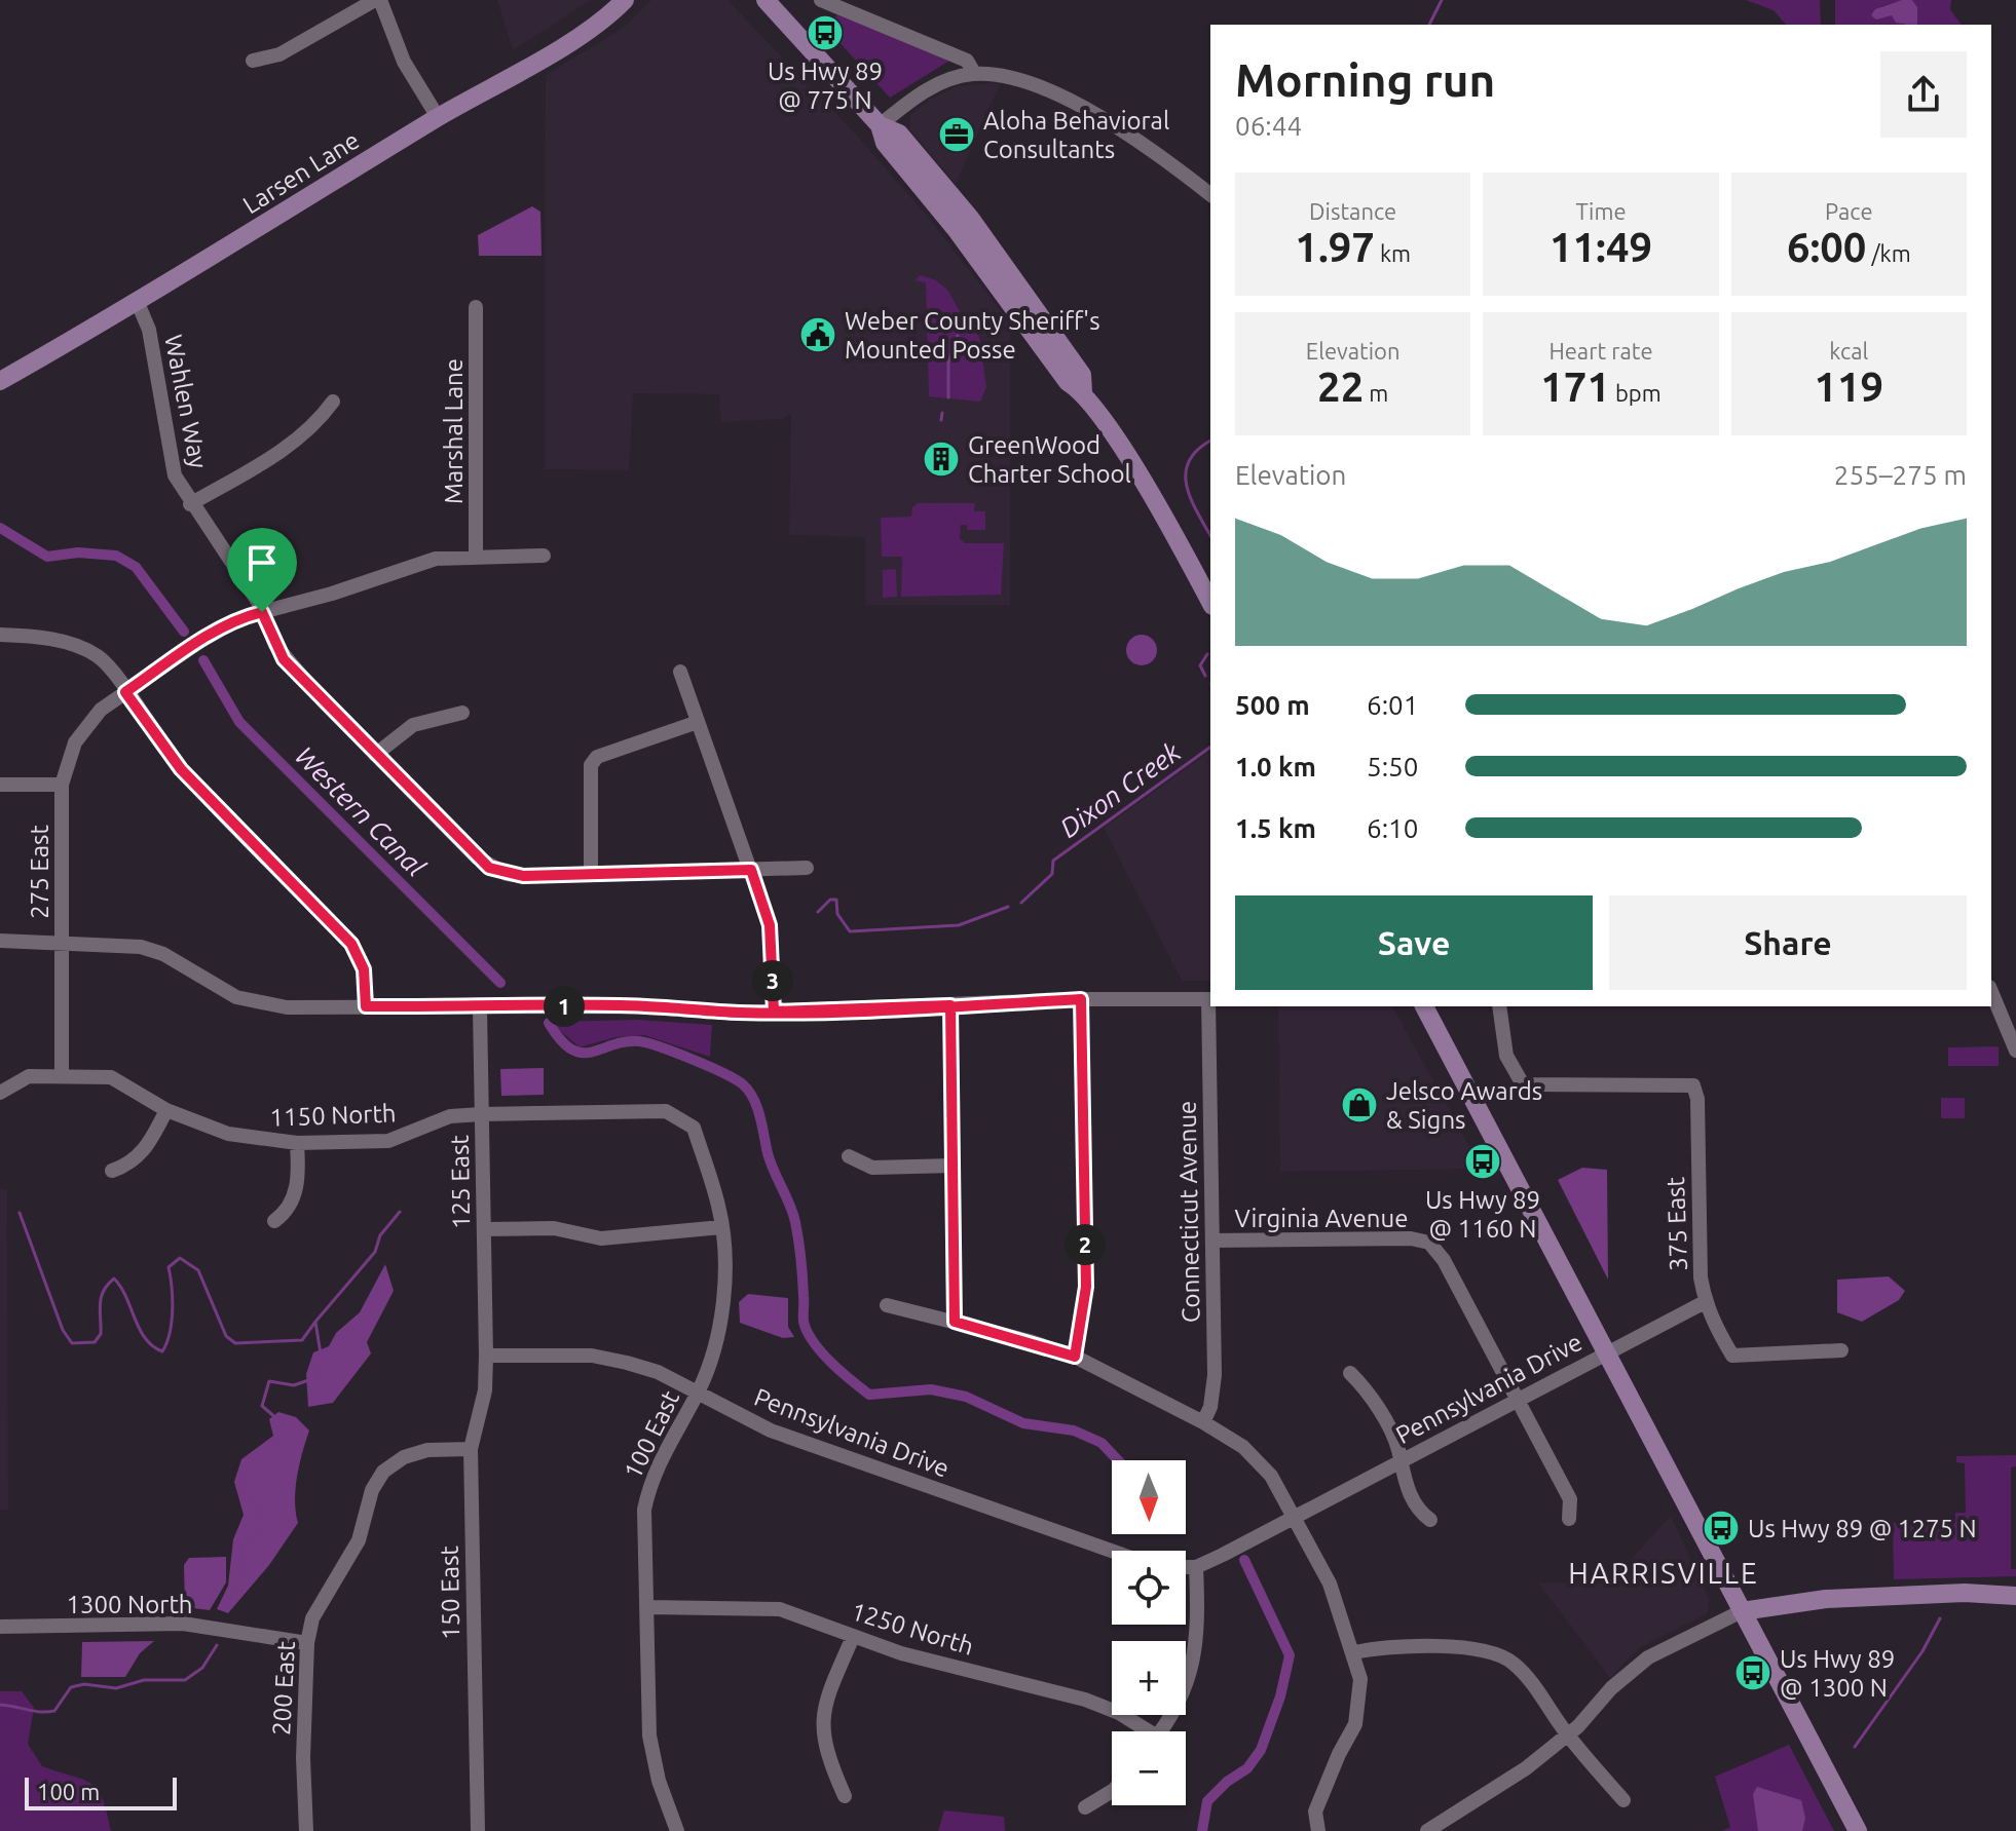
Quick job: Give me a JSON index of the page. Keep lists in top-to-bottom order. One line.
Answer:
{"streets":{"main road":["Larsen Lane"],"street":["Wahlen Way","Marshal Lane","275 East","1150 North","125 East","Connecticut Avenue","Virginia Avenue","375 East","Pennsylvania Drive","100 East","150 East","1300 North","1250 North","200 East"]},"crossings":[["Larsen Lane","Wahlen Way"],["Wahlen Way","275 East"],["Marshal Lane","275 East"],["275 East","1150 North"],["1150 North","125 East"],["1150 North","100 East"],["125 East","Pennsylvania Drive"],["125 East","150 East"],["Connecticut Avenue","Virginia Avenue"],["Virginia Avenue","Pennsylvania Drive"],["375 East","Pennsylvania Drive"],["Pennsylvania Drive","100 East"],["Pennsylvania Drive","150 East"],["100 East","1250 North"],["150 East","200 East"],["1300 North","200 East"]],"districts":["HARRISVILLE"],"water":["Dixon Creek","Western Canal"],"places":{"bus stop":["Us Hwy 89 @ 775 N","Us Hwy 89 @ 1160 N","Us Hwy 89 @ 1275 N","Us Hwy 89 @ 1300 N"],"office":["Aloha Behavioral Consultants"],"public building":["Weber County Sheriff's Mounted Posse"],"building":["GreenWood Charter School"],"shop":["Jelsco Awards & Signs"]},"scale_bar":"100 m","north":"bottom","page":{"heading":["Morning run","06:44"],"stats":[["Distance","1.97 km"],["Time","11:49"],["Pace","6:00 /km"],["Elevation","22 m"],["Heart rate","171 bpm"],["kcal","119"]],"chart":["Elevation","255–275 m"],"list":[{"name":"500 m","note":"6:01"},{"name":"1.0 km","note":"5:50"},{"name":"1.5 km","note":"6:10"}],"buttons":["Save","Share"],"pins":["3","1","2"],"map_buttons":["+","−"],"scale":"100 m"}}
